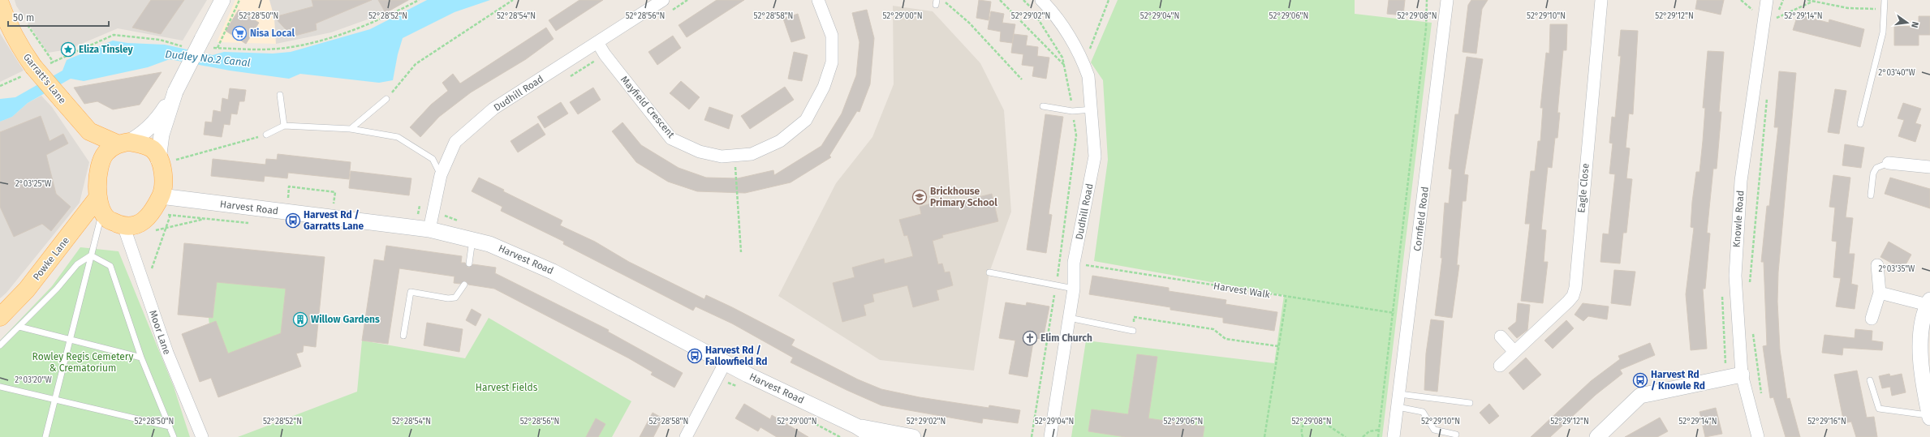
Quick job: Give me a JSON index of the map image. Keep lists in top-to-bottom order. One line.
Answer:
{"streets":{"main road":["Garratt's Lane","Powke Lane"],"street":["Dudhill Road","Mayfield Crescent","Eagle Close","Harvest Road","Cornfield Road","Knowle Road","Moor Lane"],"path":["Harvest Walk"]},"crossings":[["Dudhill Road","Mayfield Crescent"],["Dudhill Road","Harvest Road"],["Dudhill Road","Harvest Walk"],["Harvest Road","Powke Lane"],["Harvest Road","Moor Lane"],["Cornfield Road","Harvest Walk"],["Powke Lane","Moor Lane"]],"water":["Dudley No.2 Canal"],"parks":["Rowley Regis Cemetery & Crematorium","Harvest Fields"],"places":{"supermarket":["Nisa Local"],"place":["Eliza Tinsley"],"school or university":["Brickhouse Primary School"],"bus stop":["Harvest Rd / Garratts Lane","Harvest Rd / Fallowfield Rd","Harvest Rd / Knowle Rd"],"building":["Willow Gardens"],"church":["Elim Church"]},"scale_bar":"50 m","north":"right","coordinates":["52°29'00\"N","52°29'12\"N","52°28'50\"N","52°28'52\"N","52°28'54\"N","52°28'56\"N","52°28'58\"N","52°29'02\"N","52°29'04\"N","52°29'06\"N","52°29'08\"N","52°29'10\"N","52°29'14\"N","2°03'40\"W","2°03'25\"W","2°03'35\"W","2°03'20\"W","52°29'16\"N"]}
